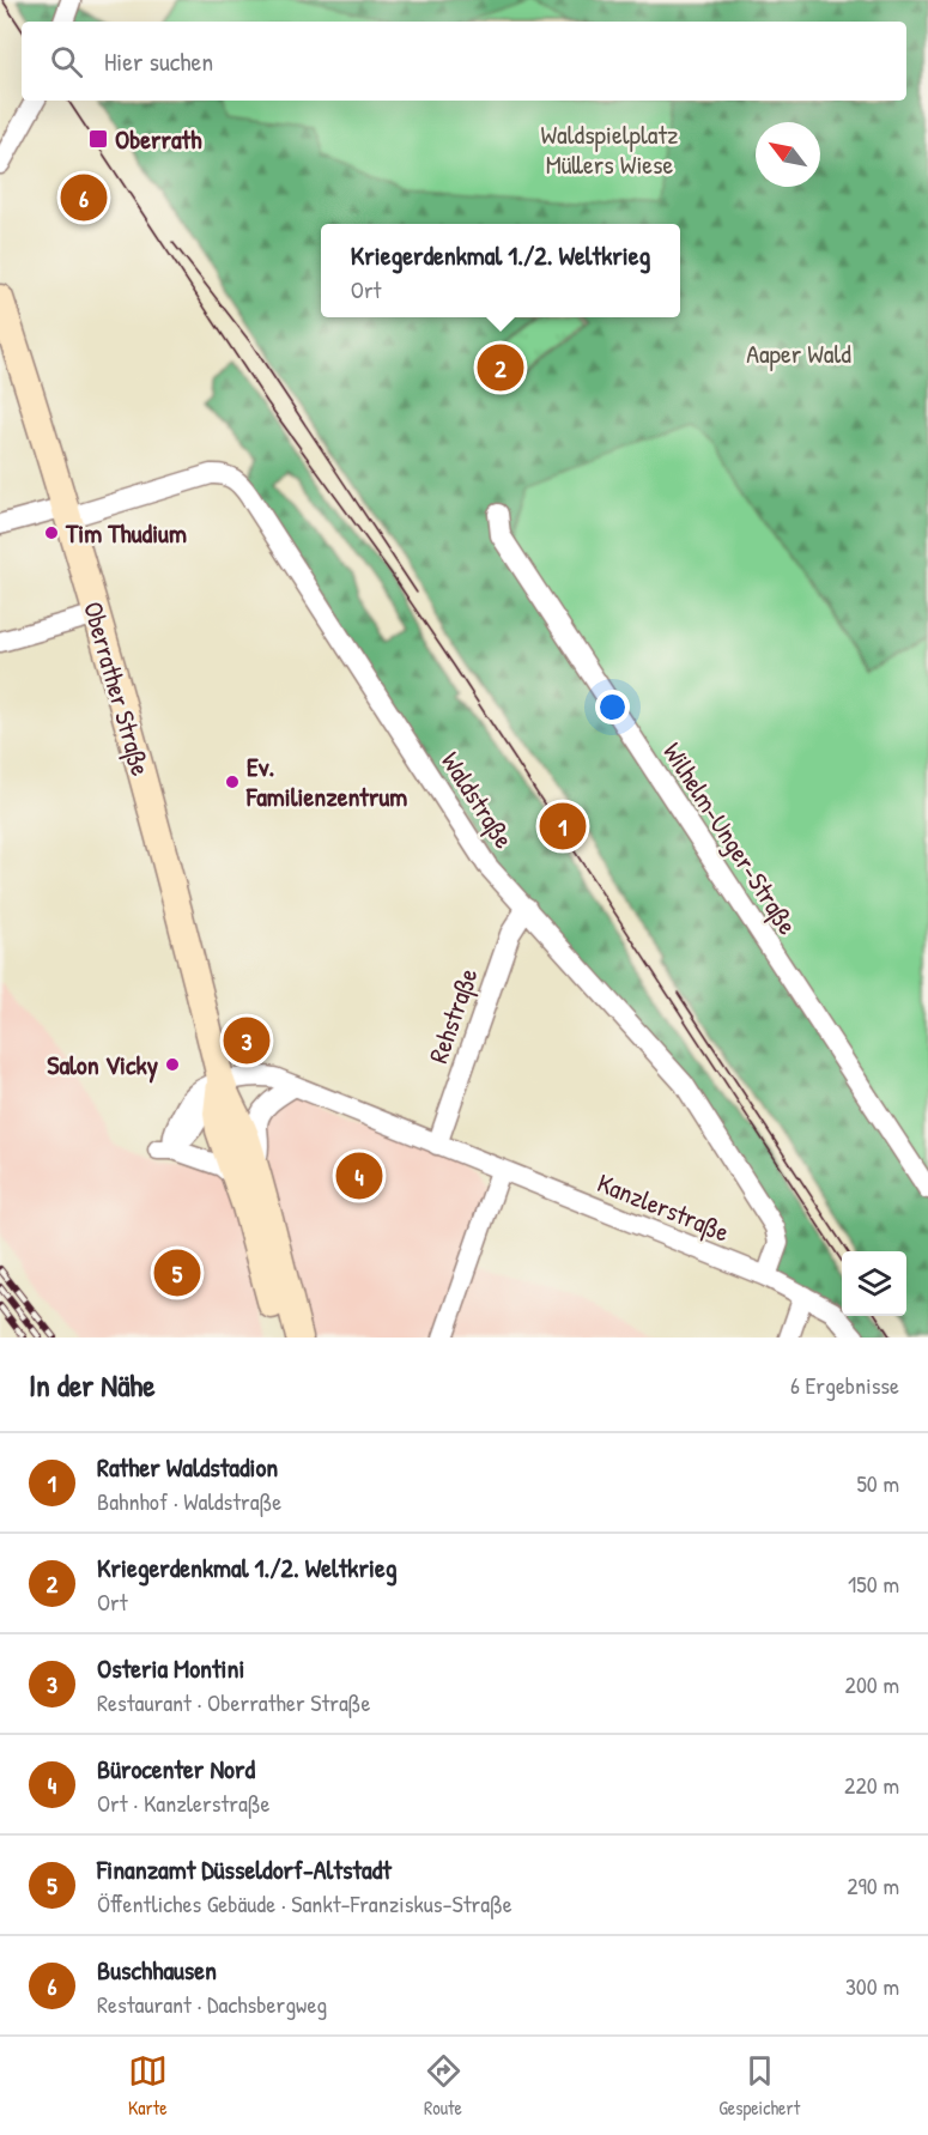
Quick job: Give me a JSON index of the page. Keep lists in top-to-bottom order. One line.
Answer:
{"streets":{"main road":["Oberrather Straße"],"street":["Waldstraße","Wilhelm-Unger-Straße","Rehstraße","Kanzlerstraße"]},"crossings":[["Oberrather Straße","Waldstraße"],["Oberrather Straße","Kanzlerstraße"],["Waldstraße","Rehstraße"],["Waldstraße","Kanzlerstraße"],["Rehstraße","Kanzlerstraße"]],"parks":["Waldspielplatz Müllers Wiese","Aaper Wald"],"places":{"transit":["Oberrath"],"other":["Tim Thudium","Ev. Familienzentrum","Salon Vicky"]},"north":"top left","page":{"search":"Hier suchen","pins":["6","2","1","3","4","5"],"popup":["Kriegerdenkmal 1./2. Weltkrieg","Ort"],"heading":["In der Nähe","6 Ergebnisse"],"list":[{"mark":"1","name":"Rather Waldstadion","note":"Bahnhof · Waldstraße","value":"50 m"},{"mark":"2","name":"Kriegerdenkmal 1./2. Weltkrieg","note":"Ort","value":"150 m"},{"mark":"3","name":"Osteria Montini","note":"Restaurant · Oberrather Straße","value":"200 m"},{"mark":"4","name":"Bürocenter Nord","note":"Ort · Kanzlerstraße","value":"220 m"},{"mark":"5","name":"Finanzamt Düsseldorf-Altstadt","note":"Öffentliches Gebäude · Sankt-Franziskus-Straße","value":"290 m"},{"mark":"6","name":"Buschhausen","note":"Restaurant · Dachsbergweg","value":"300 m"}],"nav":["Karte","Route","Gespeichert"]}}
